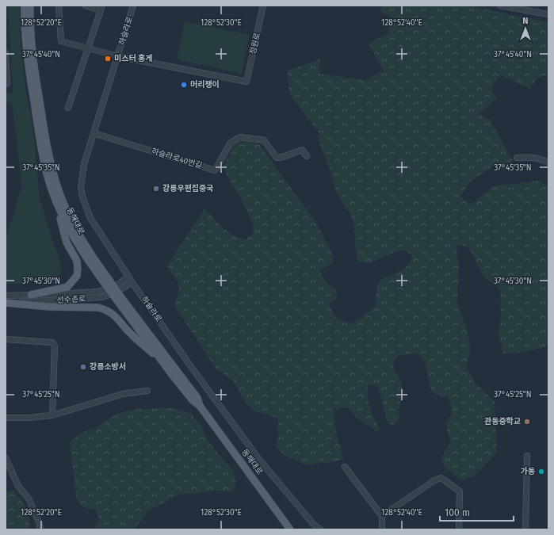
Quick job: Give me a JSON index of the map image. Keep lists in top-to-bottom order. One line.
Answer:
{"streets":{"main road":["동해대로"],"street":["하슬라로","정원로","하슬라로40번길","선수촌로"]},"crossings":[["하슬라로","정원로"],["하슬라로","하슬라로40번길"],["하슬라로","선수촌로"]],"places":["미스터 홍게","머리쟁이","강릉우편집중국","강릉소방서","관동중학교","가동"],"scale_bar":"100 m","north":"top","coordinates":["128°52'20\"E","128°52'30\"E","128°52'40\"E","37°45'40\"N","37°45'35\"N","37°45'30\"N","37°45'25\"N"]}
